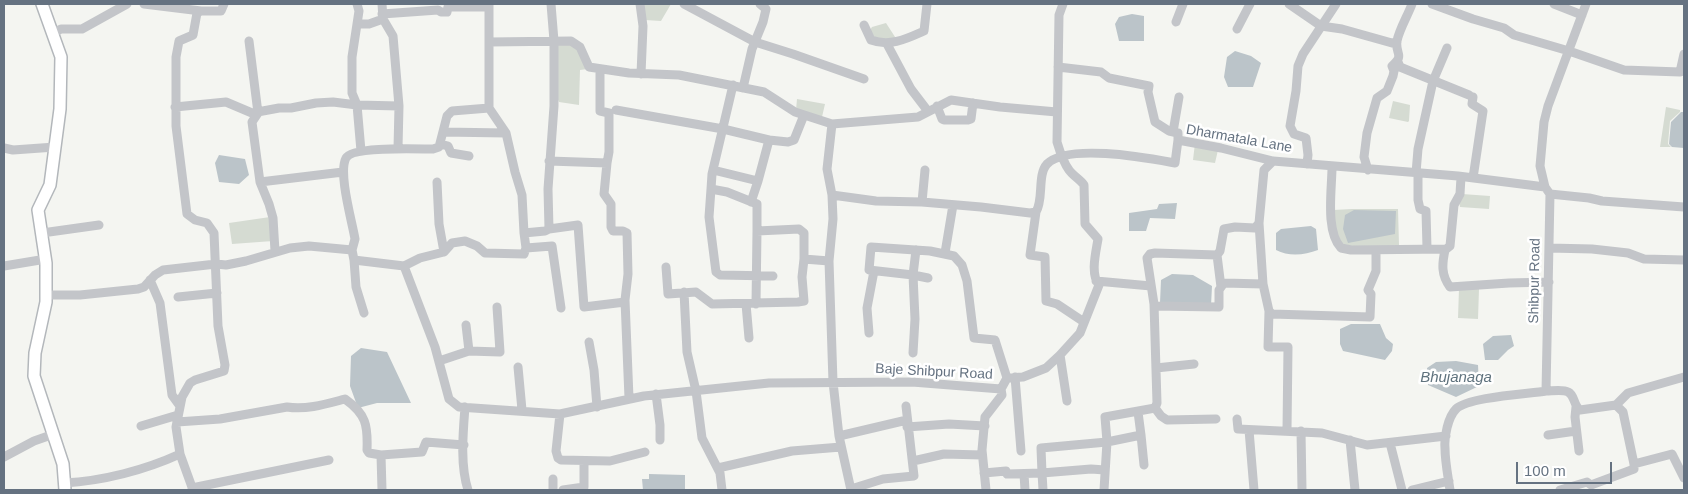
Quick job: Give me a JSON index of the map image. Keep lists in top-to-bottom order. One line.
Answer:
{"streets":{"street":["Dharmatala Lane","Shibpur Road","Baje Shibpur Road"]},"crossings":[["Dharmatala Lane","Shibpur Road"]],"water":["Bhujanaga"],"scale_bar":"100 m"}
